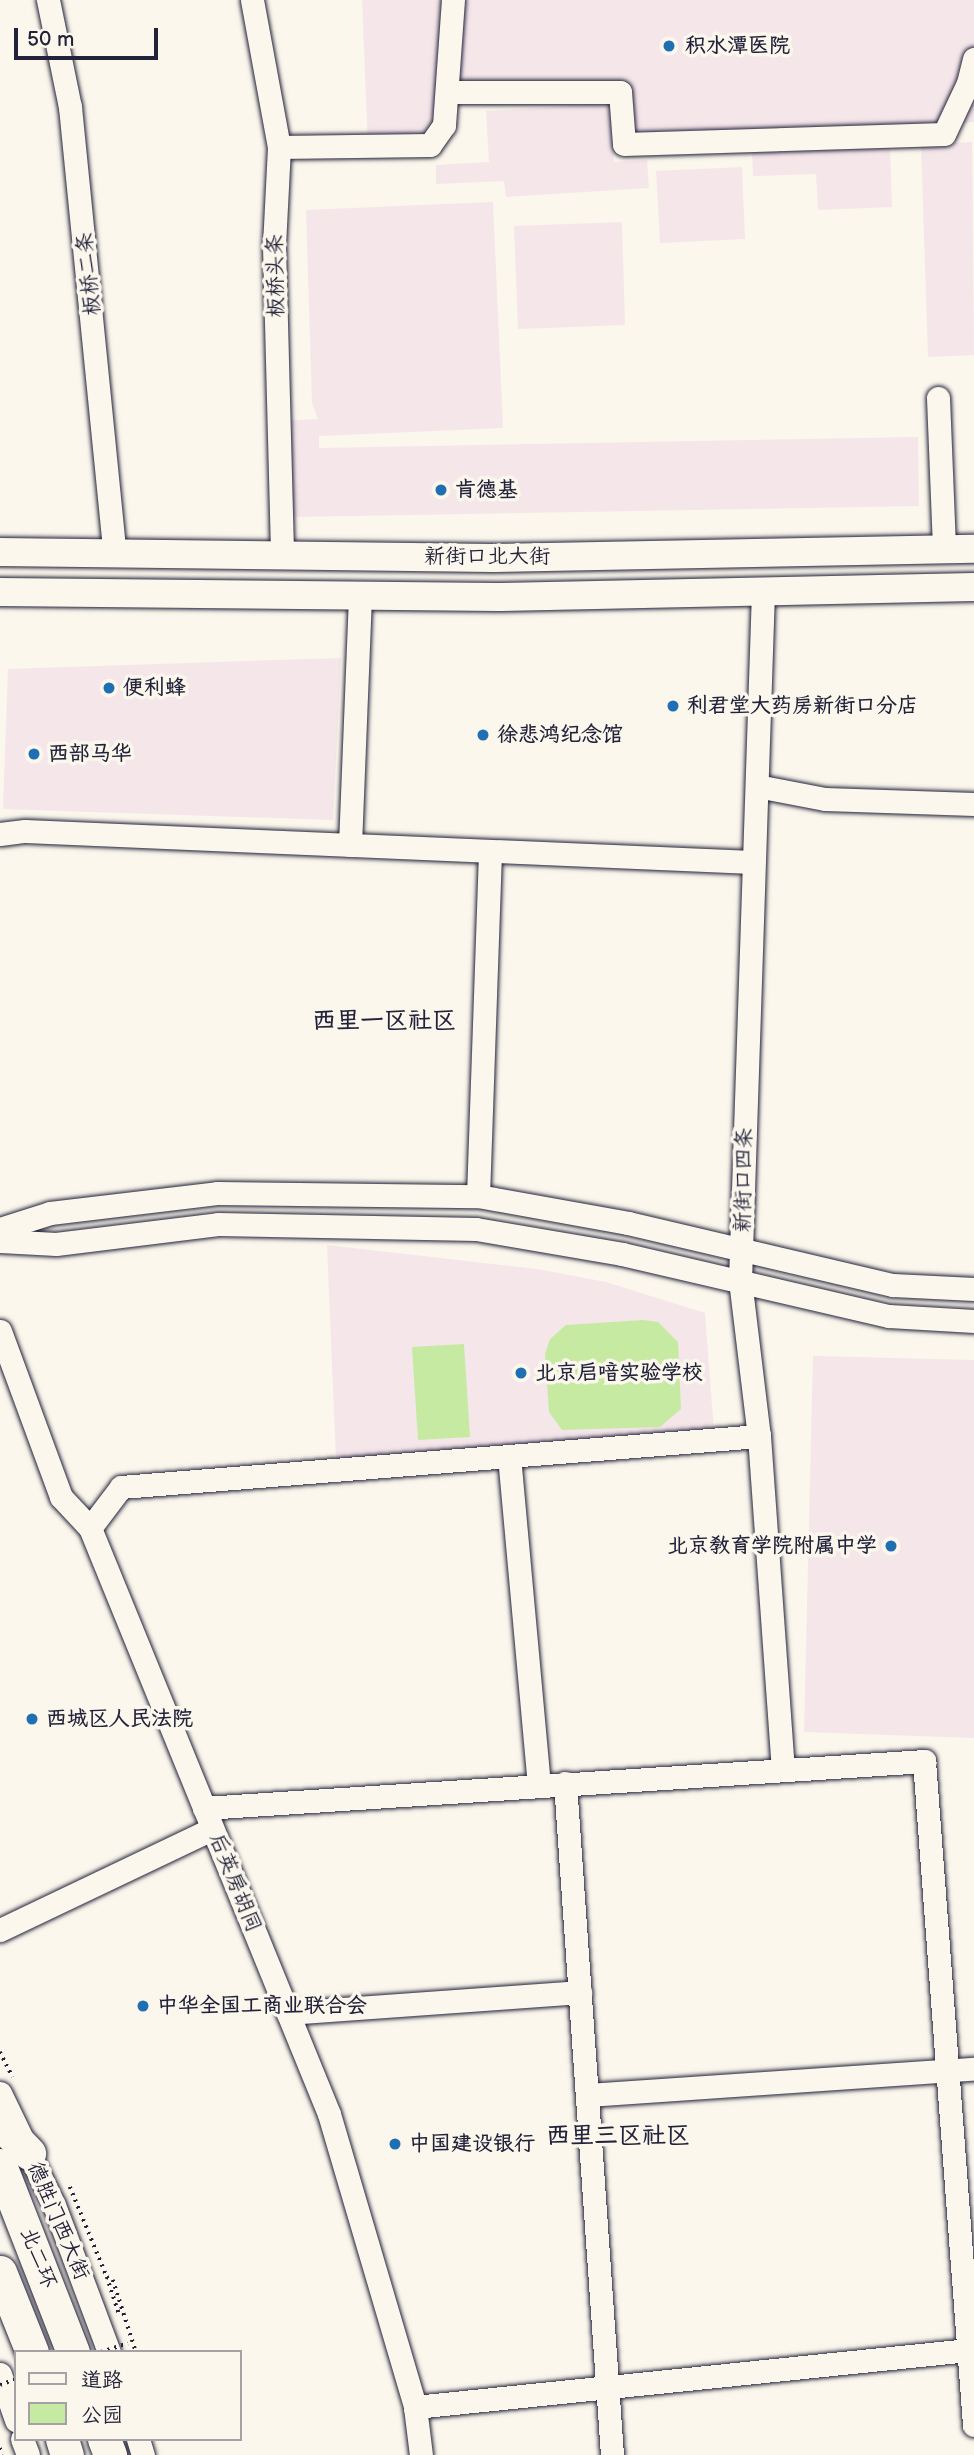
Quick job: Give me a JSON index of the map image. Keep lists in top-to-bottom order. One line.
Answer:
{"streets":{"highway":["北二环"],"main road":["新街口北大街"],"street":["板桥二条","板桥头条","新街口四条","后英房胡同","德胜门西大街"]},"crossings":[["板桥二条","新街口北大街"],["板桥头条","新街口北大街"],["新街口北大街","新街口四条"],["德胜门西大街","北二环"]],"districts":["西里一区社区","西里三区社区"],"places":["积水潭医院","肯德基","便利蜂","利君堂大药房新街口分店","徐悲鸿纪念馆","西部马华","北京启喑实验学校","北京教育学院附属中学","西城区人民法院","中华全国工商业联合会","中国建设银行"],"legend":["道路","公园"],"scale_bar":"50 m"}
